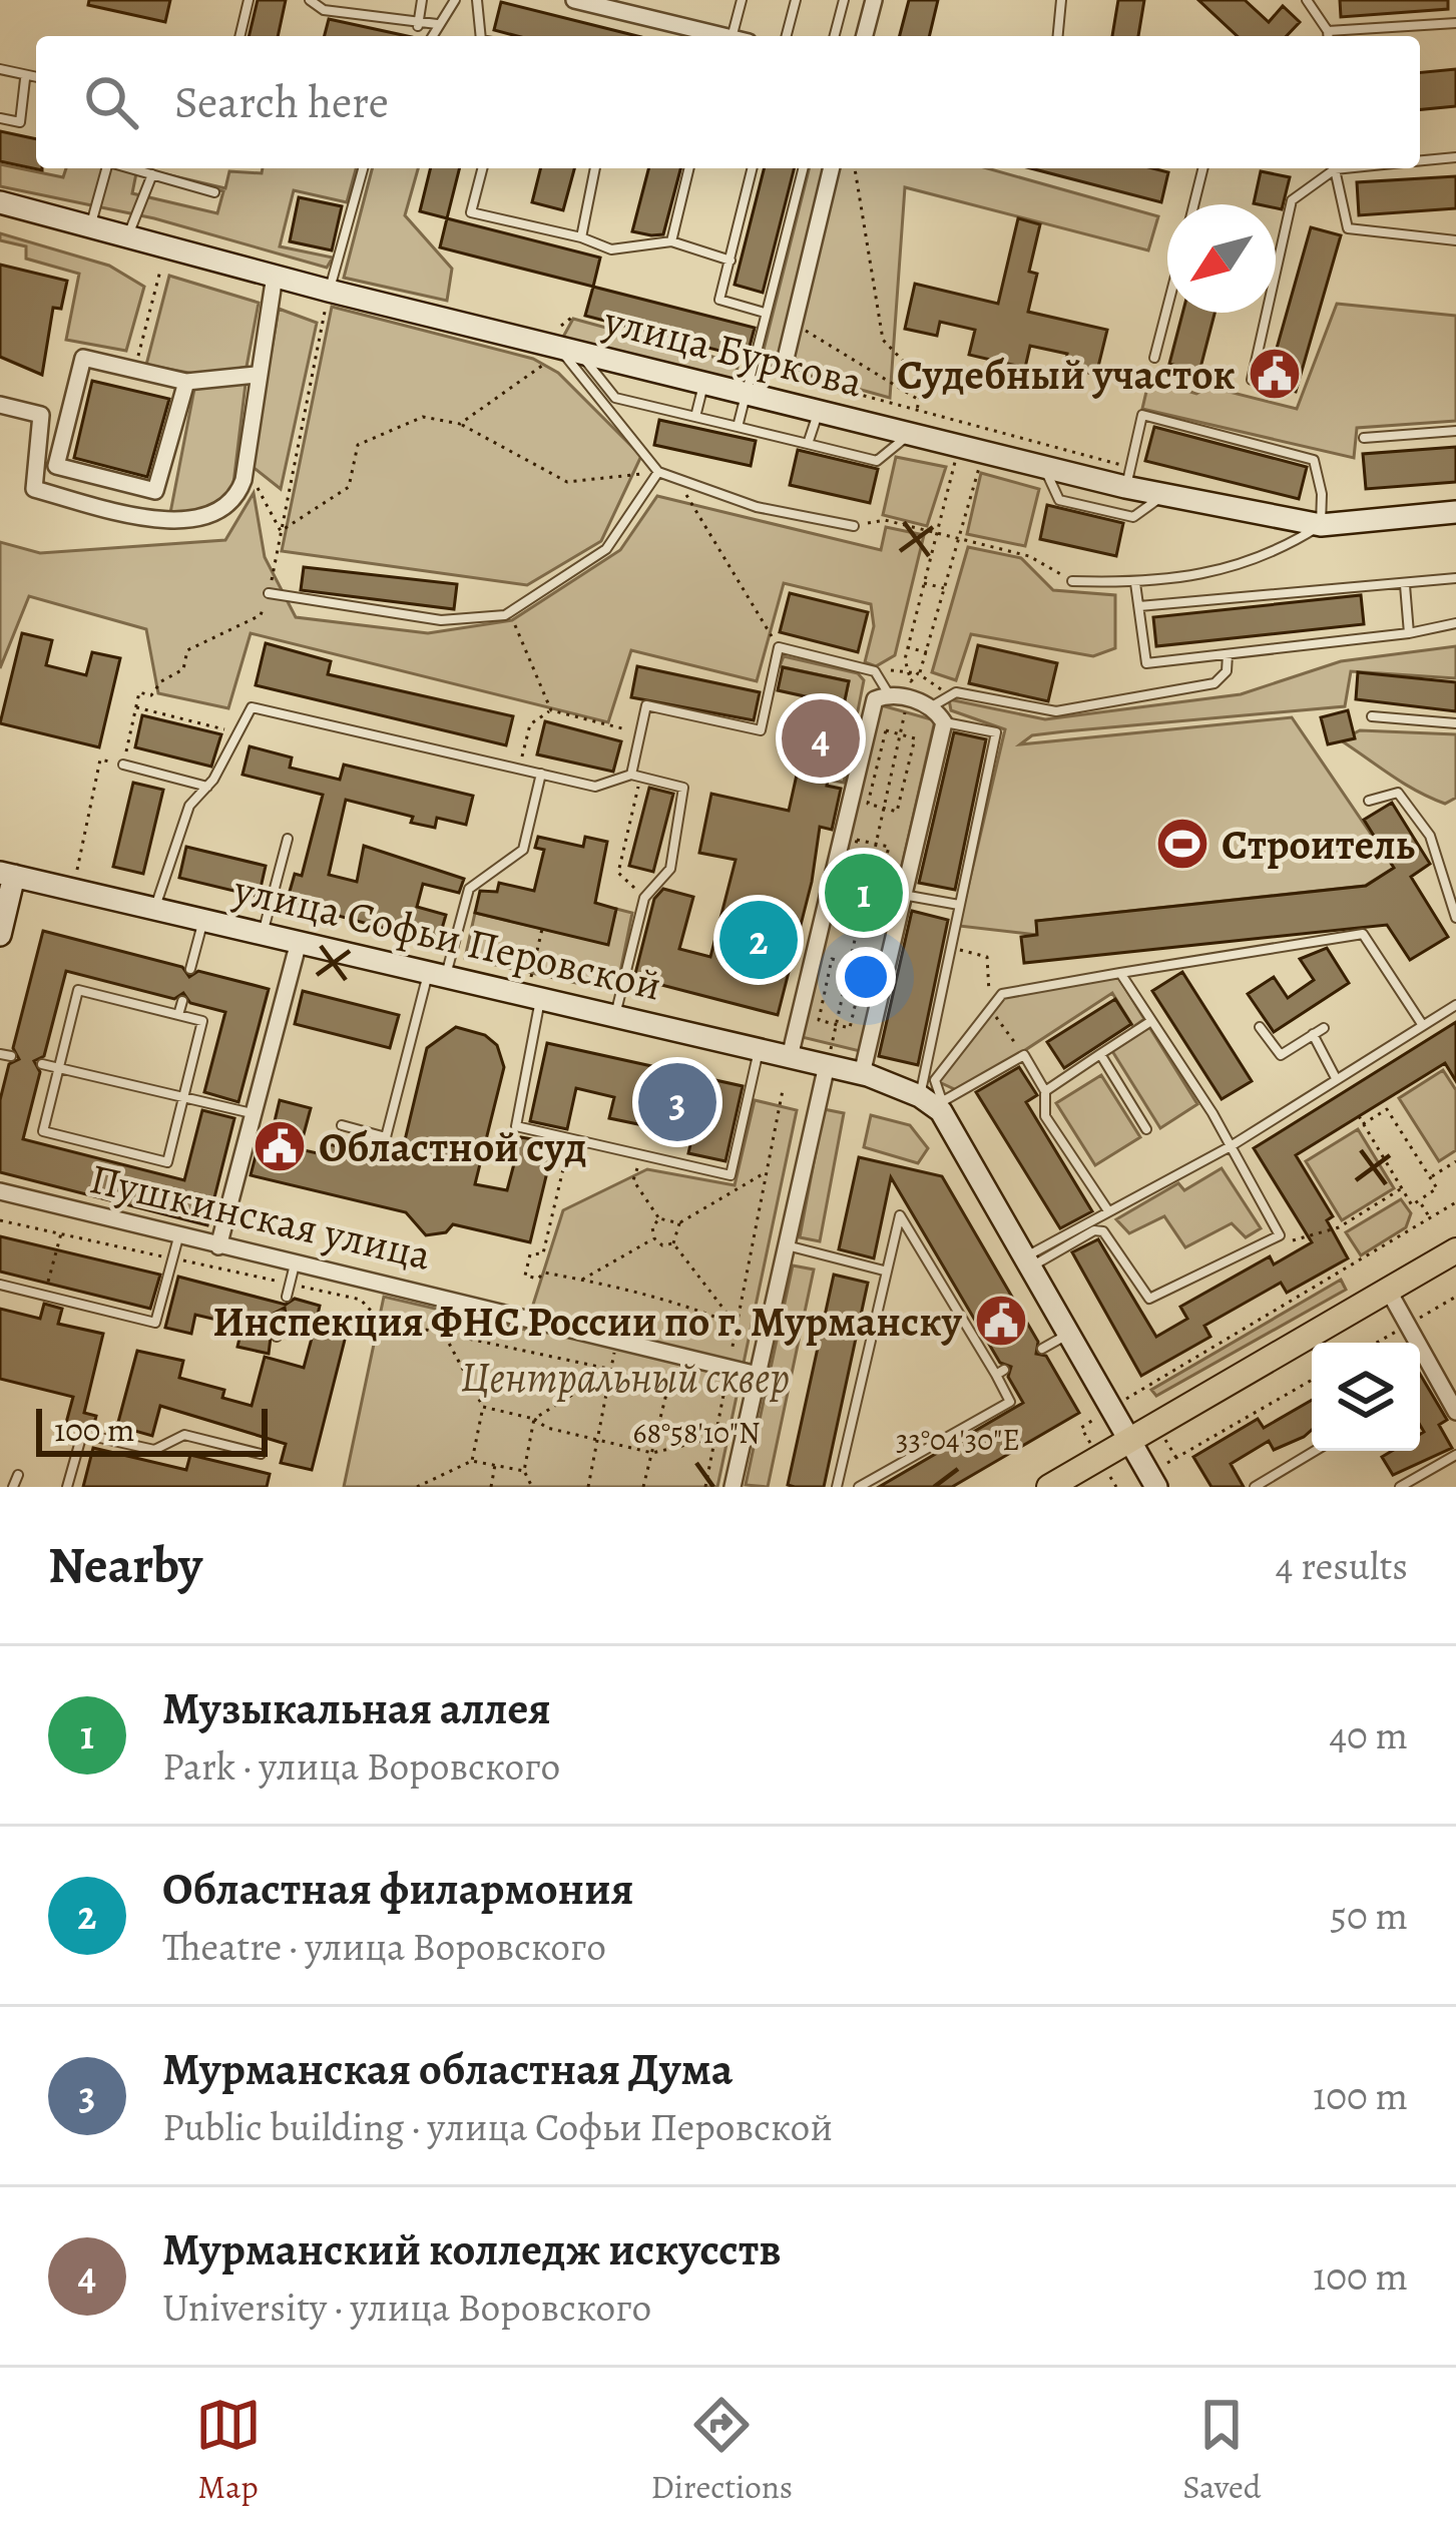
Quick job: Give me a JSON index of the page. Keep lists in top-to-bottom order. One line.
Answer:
{"streets":{"street":["улица Буркова","улица Софьи Перовской","Пушкинская улица"]},"parks":["Центральный сквер"],"places":{"public building":["Судебный участок","Областной суд","Инспекция ФНС России по г. Мурманску"],"sports":["Строитель"]},"scale_bar":"100 m","north":"bottom left","page":{"search":"Search here","pins":["4","1","2","3"],"scale":"100 m","heading":["Nearby","4 results"],"list":[{"mark":"1","name":"Музыкальная аллея","note":"Park · улица Воровского","value":"40 m"},{"mark":"2","name":"Областная филармония","note":"Theatre · улица Воровского","value":"50 m"},{"mark":"3","name":"Мурманская областная Дума","note":"Public building · улица Софьи Перовской","value":"100 m"},{"mark":"4","name":"Мурманский колледж искусств","note":"University · улица Воровского","value":"100 m"}],"nav":["Map","Directions","Saved"]},"coordinates":["68°58'10\"N","33°04'30\"E"]}
